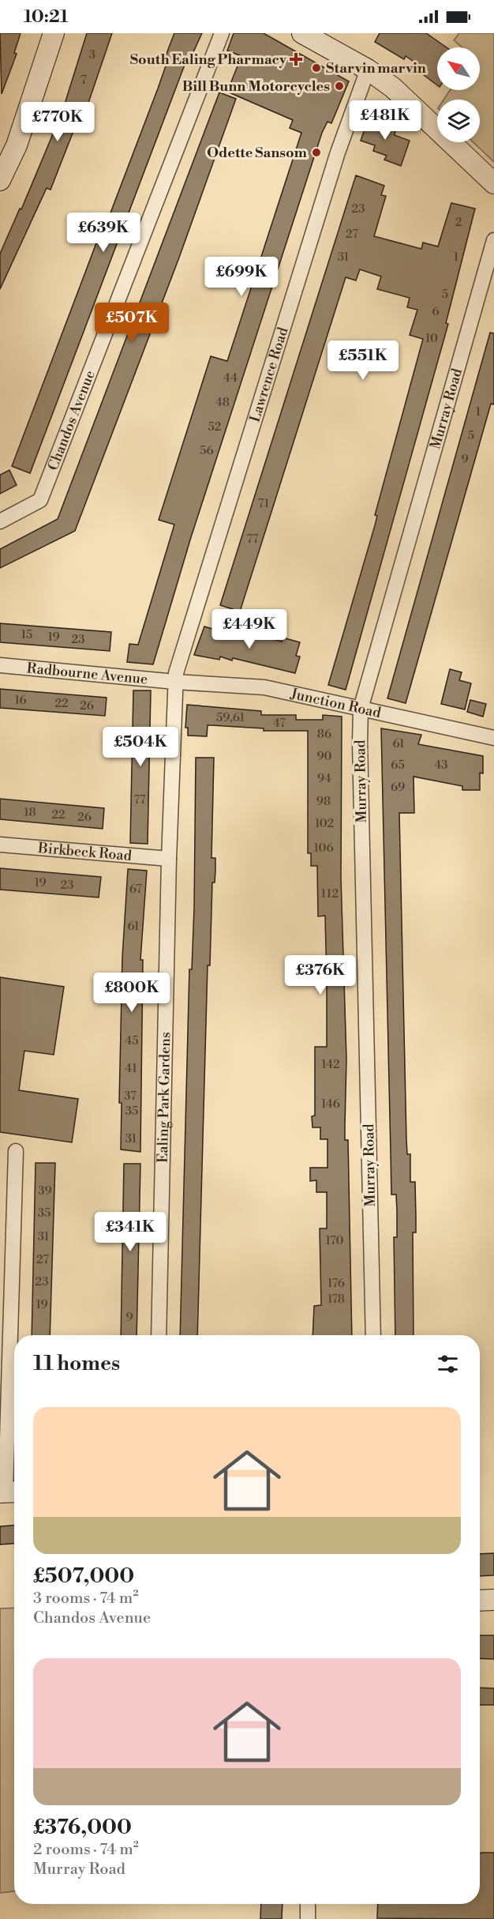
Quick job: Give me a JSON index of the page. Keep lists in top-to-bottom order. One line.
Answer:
{"streets":{"street":["Lawrence Road","Murray Road","Chandos Avenue","Radbourne Avenue","Junction Road","Birkbeck Road","Ealing Park Gardens"]},"crossings":[["Lawrence Road","Radbourne Avenue"],["Lawrence Road","Junction Road"],["Lawrence Road","Ealing Park Gardens"],["Murray Road","Junction Road"],["Radbourne Avenue","Junction Road"],["Radbourne Avenue","Ealing Park Gardens"],["Junction Road","Ealing Park Gardens"],["Birkbeck Road","Ealing Park Gardens"]],"places":{"health":["South Ealing Pharmacy"],"other":["Starvin marvin","Bill Bunn Motorcycles","Odette Sansom"]},"house_numbers":["3","7","23","2","27","31","1","5","6","10","44","48","1","52","5","56","9","71","77","15","19","23","16","22","26","59,61","47","86","61","90","65","43","94","69","77","98","18","22","26","102","106","19","23","67","112","61","45","142","41","37","146","35","31","39","35","31","170","27","23","176","178","19","9"],"north":"top left","page":{"status":"10:21","price":["£481K","£770K","£639K","£699K","£507K","£551K","£449K","£504K","£376K","£800K","£341K"],"heading":"11 homes","list":[{"name":"£507,000","note":"3 rooms · 74 m² · Chandos Avenue"},{"name":"£376,000","note":"2 rooms · 74 m² · Murray Road"}]}}
